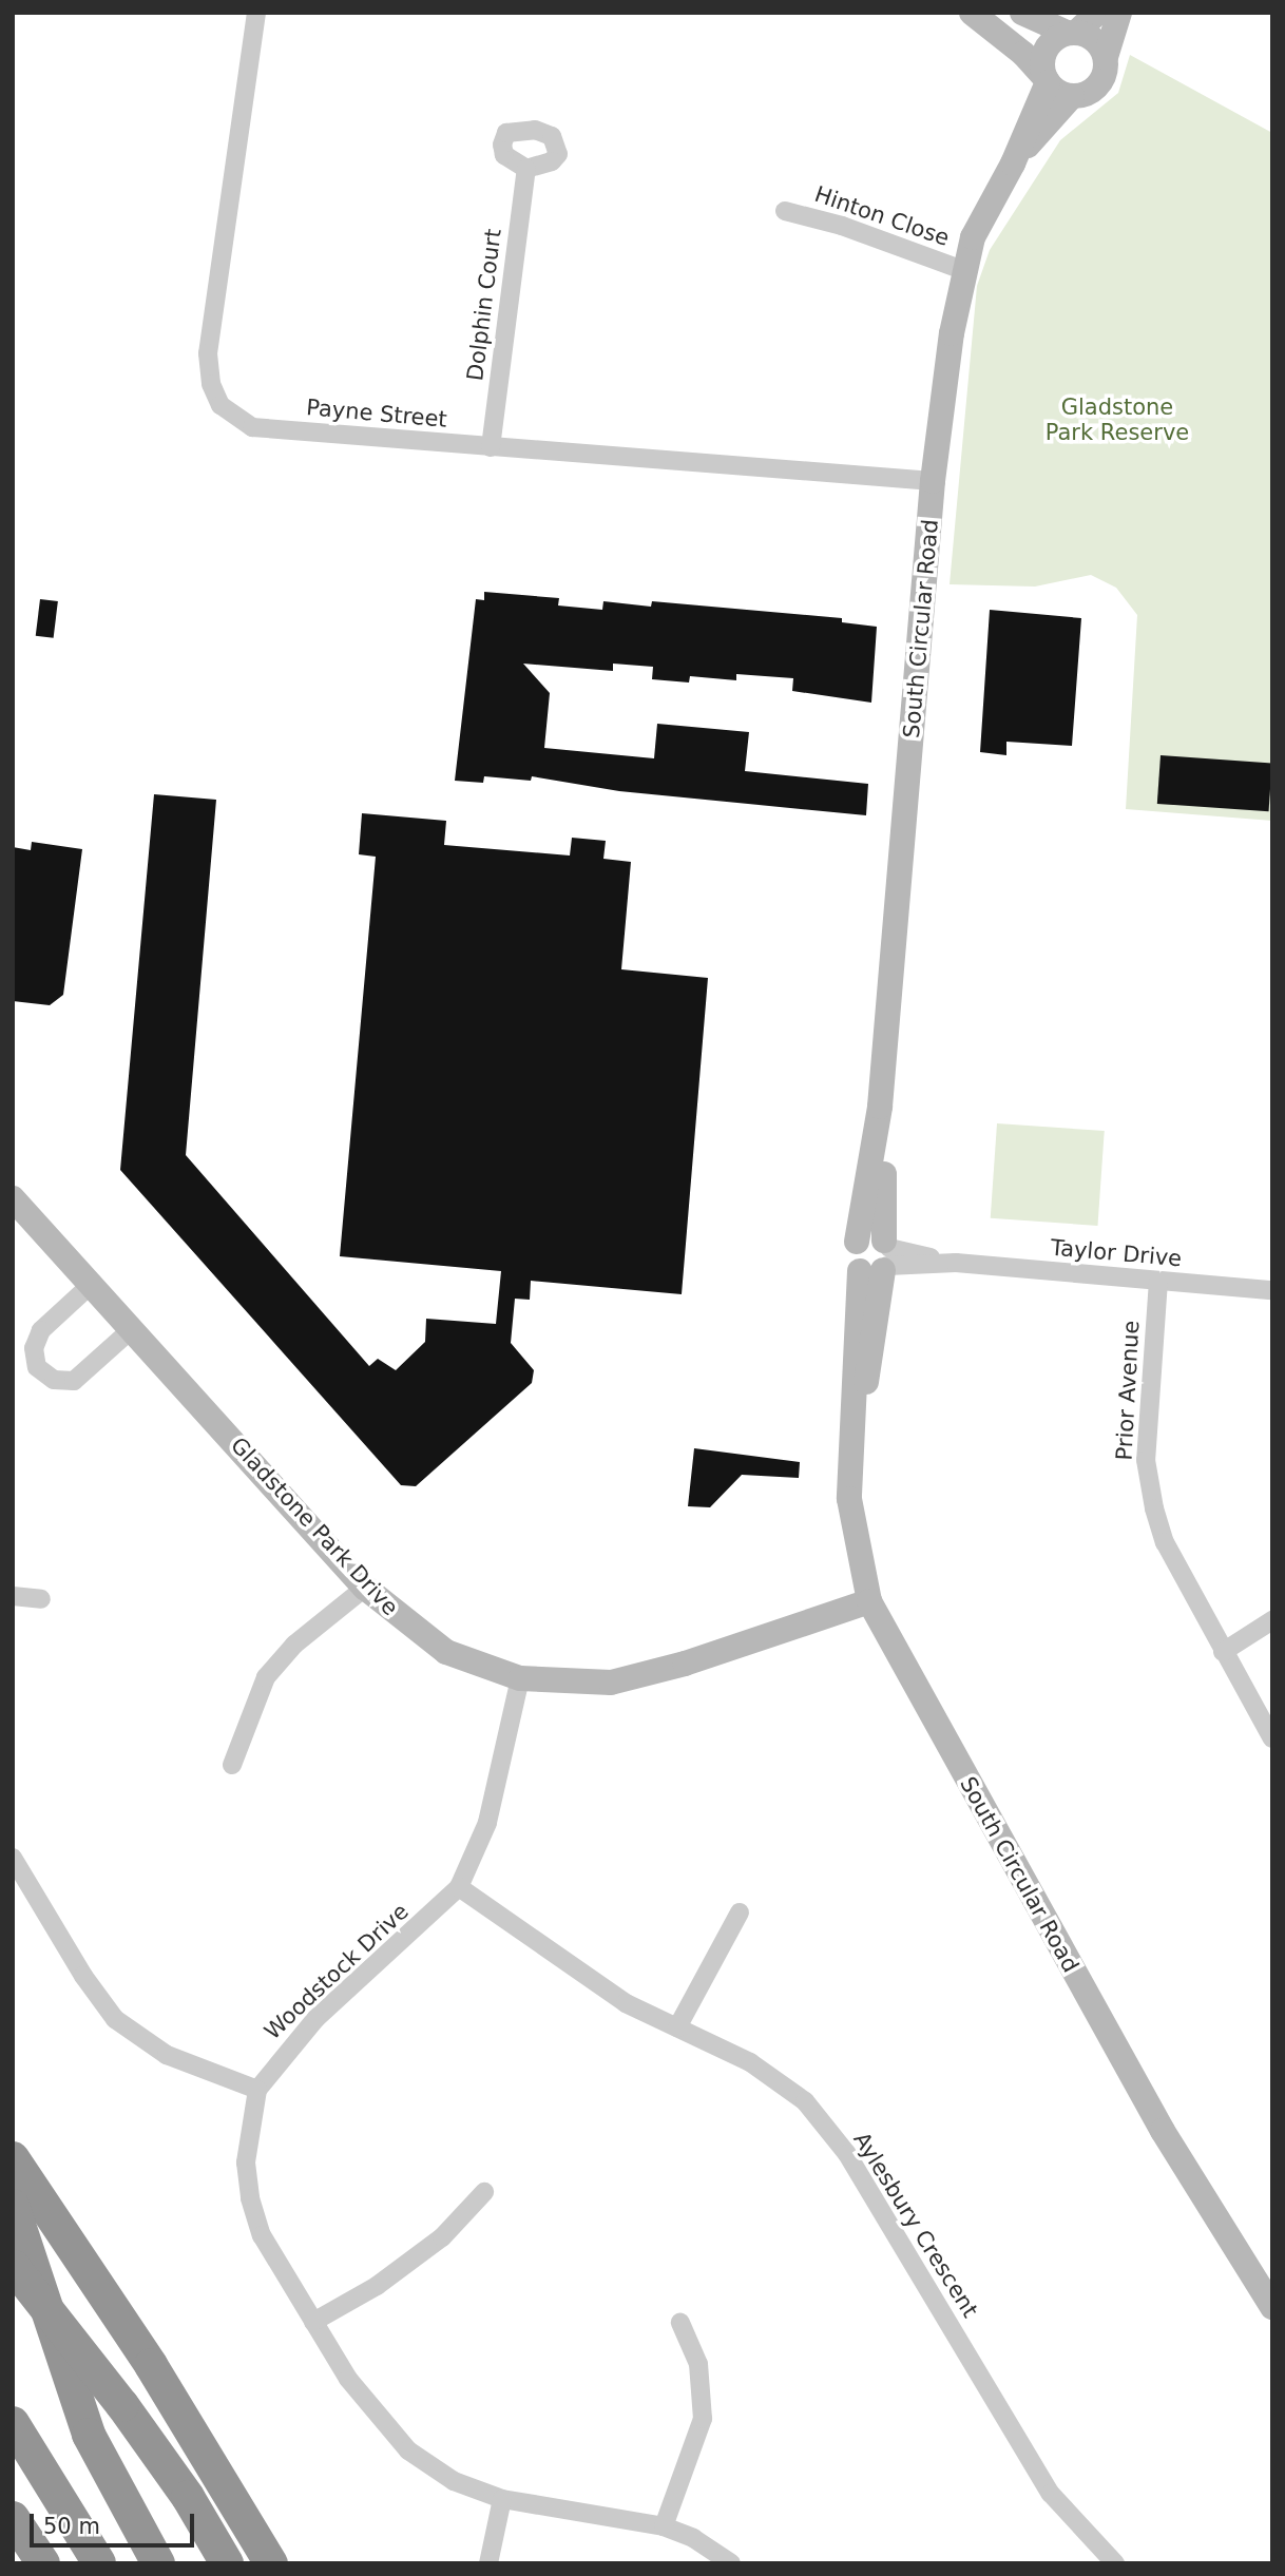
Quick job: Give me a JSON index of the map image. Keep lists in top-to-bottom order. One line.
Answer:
{"streets":{"street":["Hinton Close","Dolphin Court","Payne Street","South Circular Road","Taylor Drive","Prior Avenue","Gladstone Park Drive","Woodstock Drive","Aylesbury Crescent"]},"crossings":[["Hinton Close","South Circular Road"],["Dolphin Court","Payne Street"],["Payne Street","South Circular Road"],["South Circular Road","Taylor Drive"],["South Circular Road","Gladstone Park Drive"],["Taylor Drive","Prior Avenue"],["Gladstone Park Drive","Woodstock Drive"],["Woodstock Drive","Aylesbury Crescent"]],"parks":["Gladstone Park Reserve"],"scale_bar":"50 m"}
